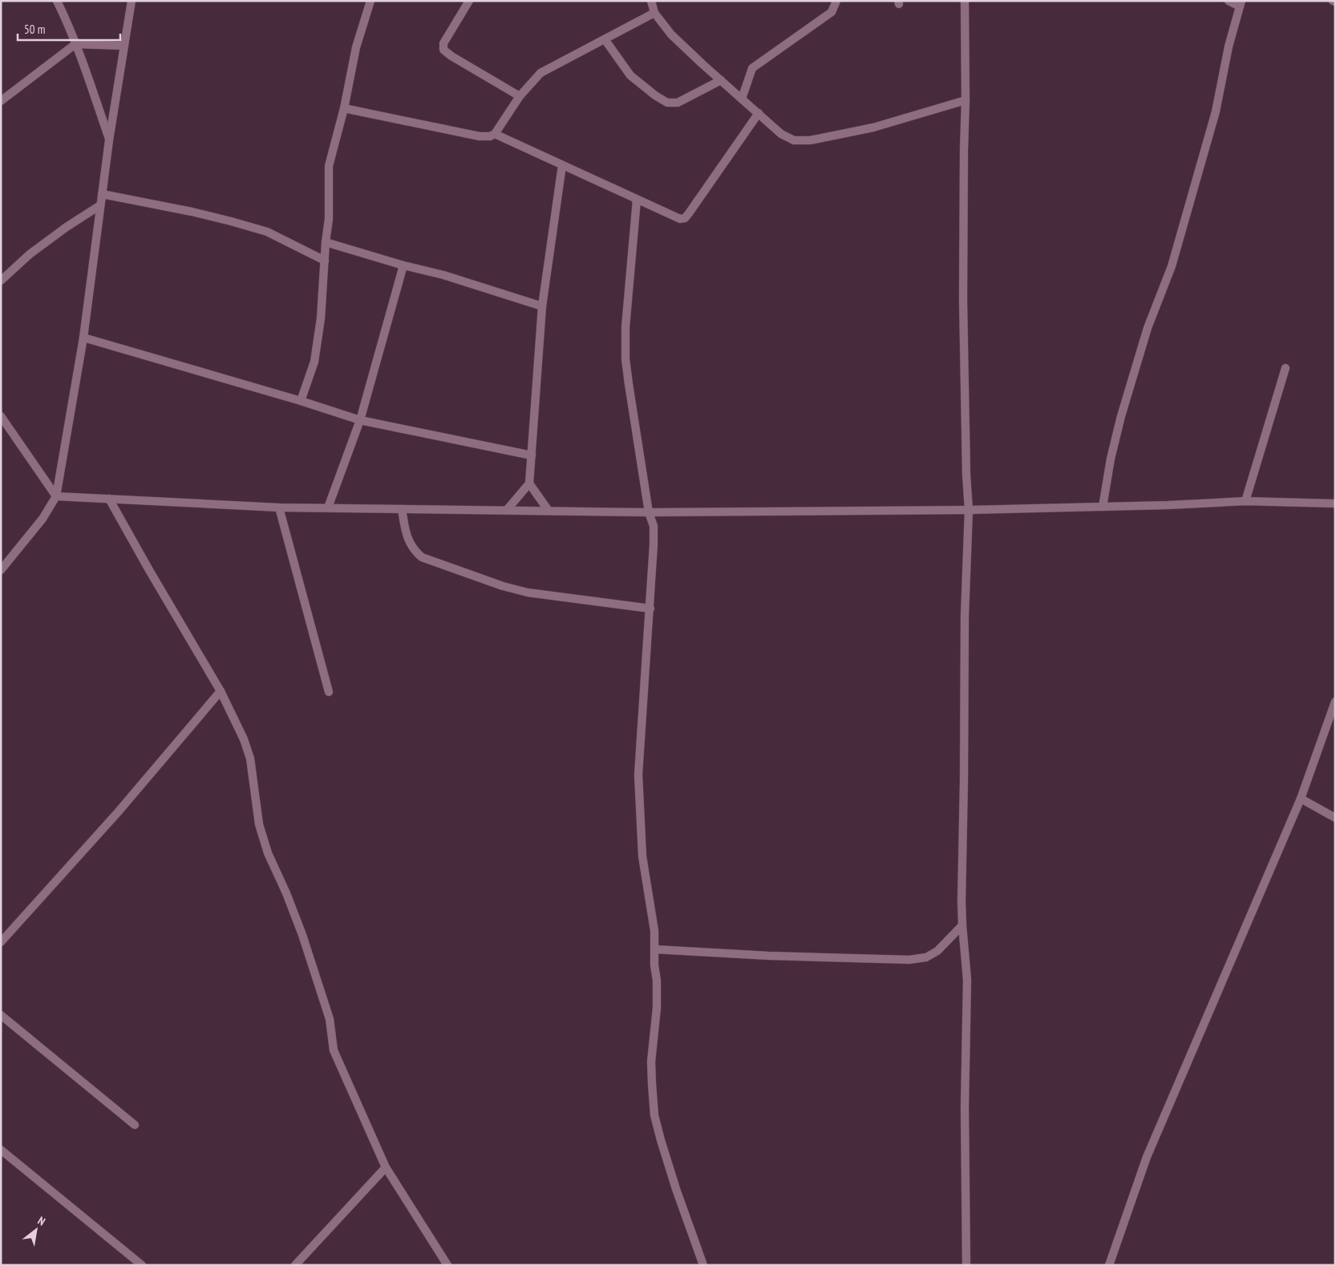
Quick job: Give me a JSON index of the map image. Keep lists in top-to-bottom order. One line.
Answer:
{"scale_bar":"50 m","north":"top right"}
